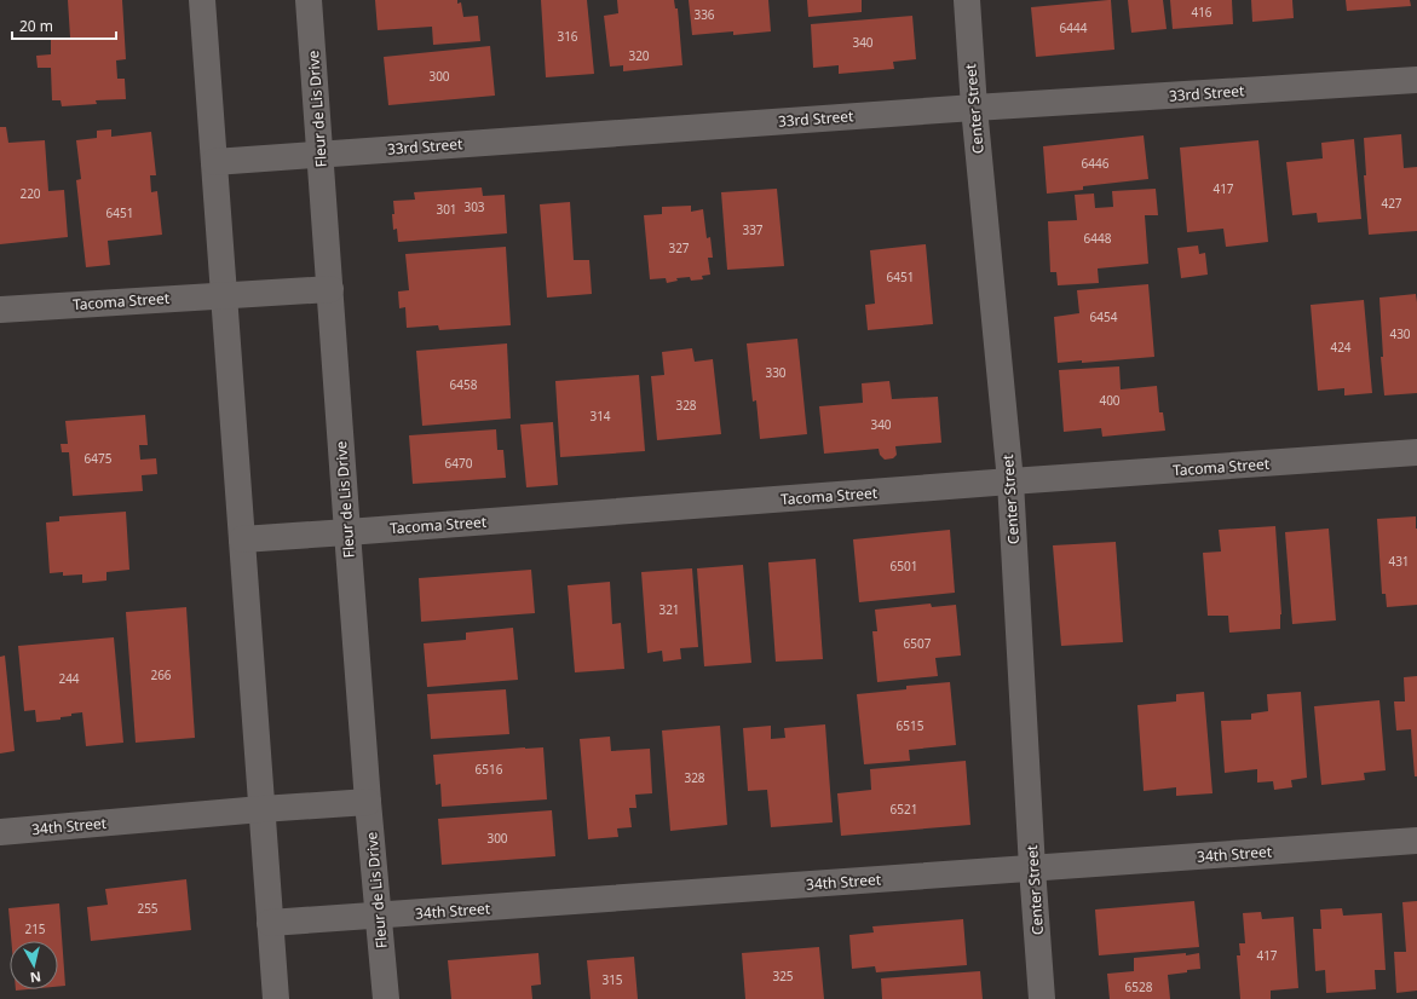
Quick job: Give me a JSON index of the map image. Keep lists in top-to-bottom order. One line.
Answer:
{"streets":{"street":["33rd Street","Fleur de Lis Drive","Center Street","Tacoma Street","34th Street"]},"crossings":[["33rd Street","Fleur de Lis Drive"],["33rd Street","Center Street"],["Fleur de Lis Drive","Tacoma Street"],["Fleur de Lis Drive","34th Street"],["Center Street","Tacoma Street"],["Center Street","34th Street"]],"house_numbers":["416","336","6444","316","340","320","300","6446","417","220","427","303","301","6451","337","6448","327","6451","6454","430","424","330","6458","400","328","314","340","6475","6470","431","6501","321","6507","266","244","6515","6516","328","6521","300","255","215","417","325","315","6528"],"scale_bar":"20 m","north":"bottom"}
